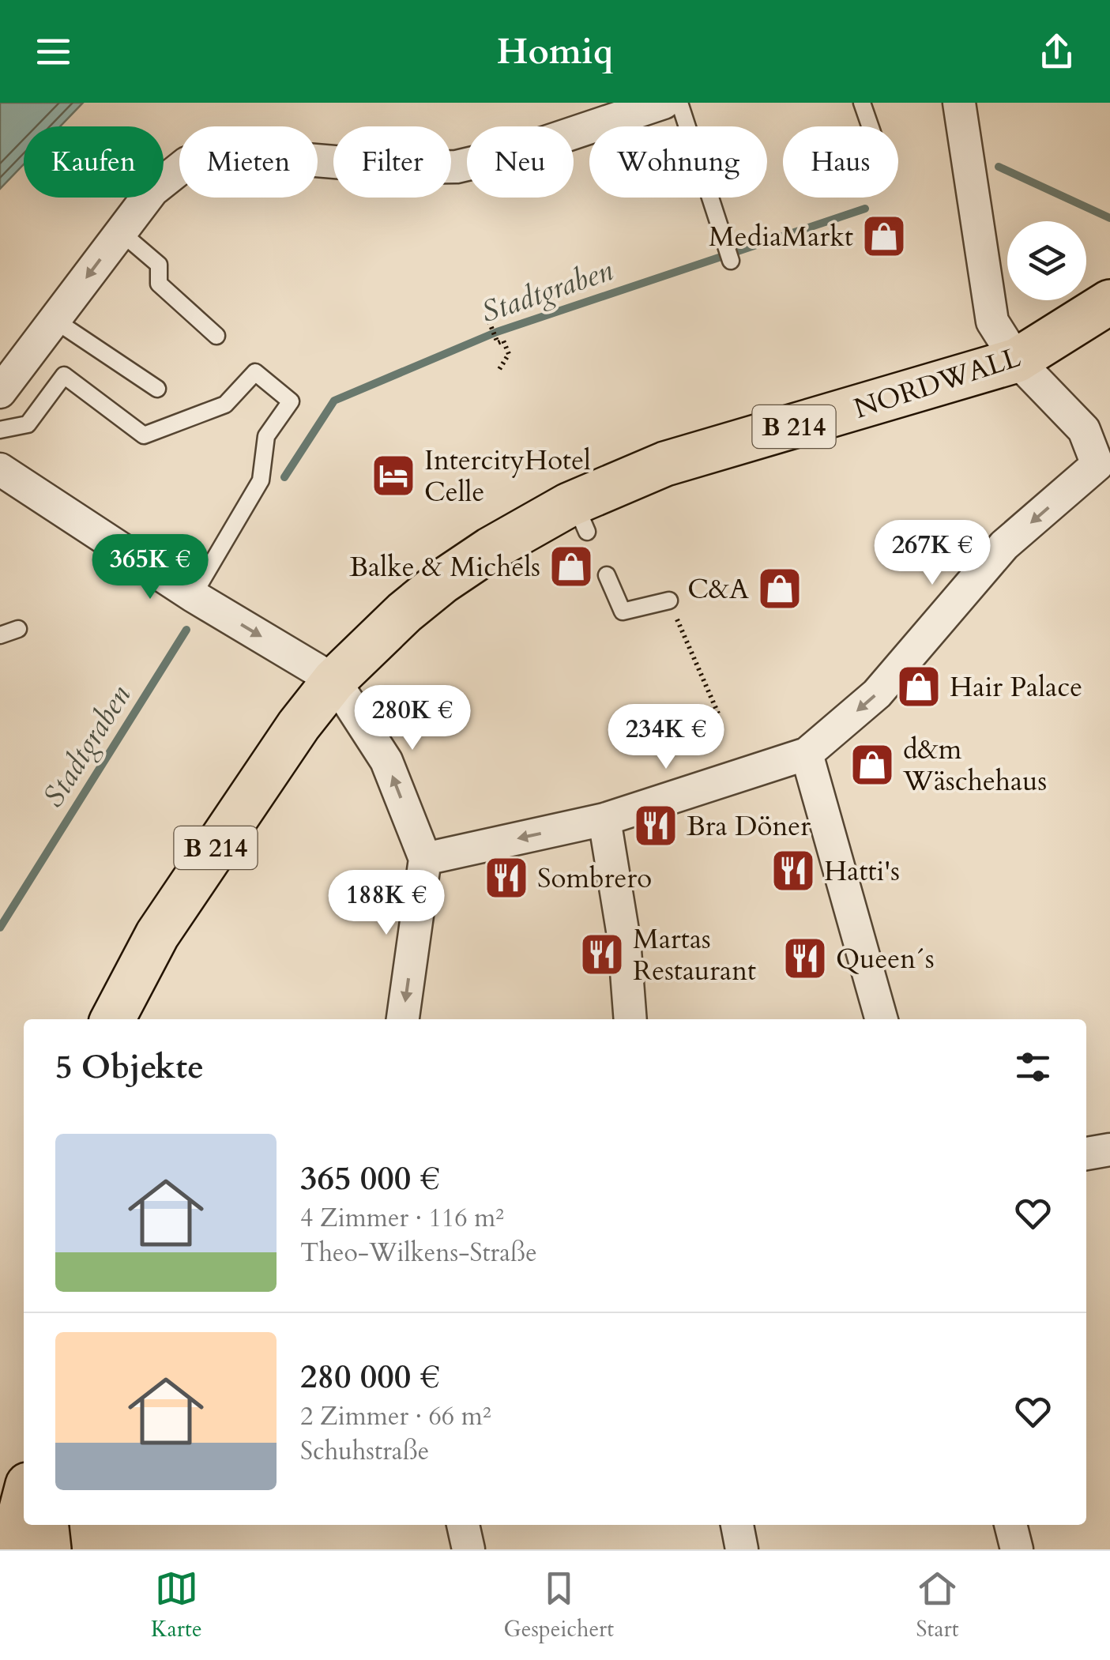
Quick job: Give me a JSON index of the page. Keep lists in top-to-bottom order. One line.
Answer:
{"streets":{"main road":["NORDWALL","B 214"]},"water":["Stadtgraben"],"places":{"shop":["MediaMarkt","Balke & Michels","C&A","Hair Palace","d&m Wäschehaus"],"hotel":["IntercityHotel Celle"],"restaurant":["Bra Döner","Hatti's","Sombrero","Martas Restaurant","Queen´s"]},"page":{"header":"Homiq","chip":["Kaufen","Mieten","Filter","Neu","Wohnung","Haus"],"price":["267K €","365K €","280K €","234K €","188K €"],"heading":"5 Objekte","list":[{"name":"365 000 €","note":"4 Zimmer · 116 m² · Theo-Wilkens-Straße"},{"name":"280 000 €","note":"2 Zimmer · 66 m² · Schuhstraße"}],"tabs":["Karte","Gespeichert","Start"]}}
